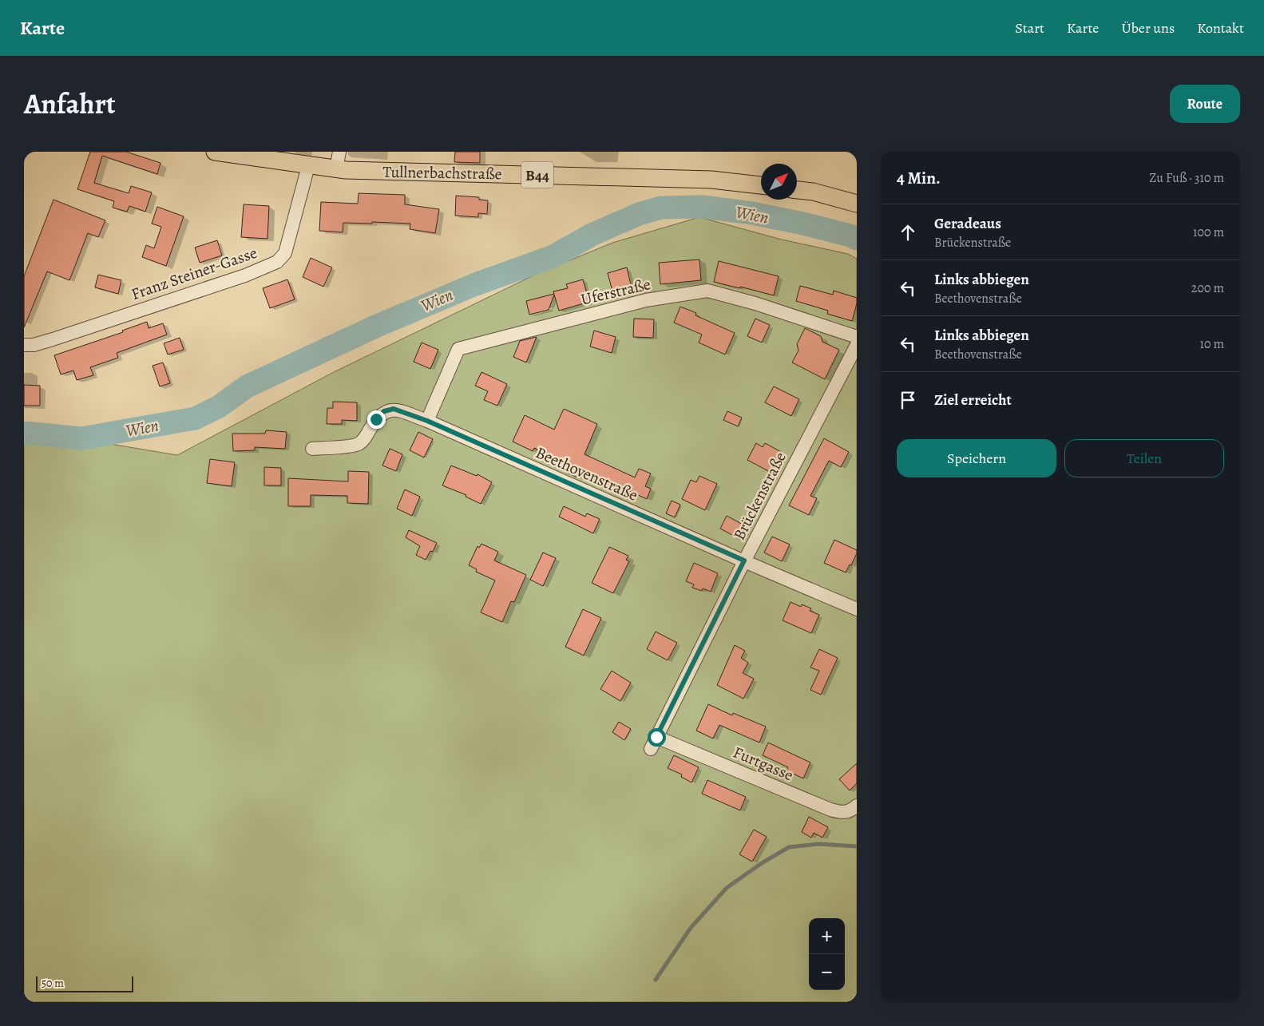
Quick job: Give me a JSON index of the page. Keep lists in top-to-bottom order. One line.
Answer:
{"streets":{"main road":["Tullnerbachstraße","B44"],"street":["Franz Steiner-Gasse","Uferstraße","Beethovenstraße","Brückenstraße","Furtgasse"]},"crossings":[["Tullnerbachstraße","Franz Steiner-Gasse"],["Uferstraße","Beethovenstraße"],["Beethovenstraße","Brückenstraße"],["Brückenstraße","Furtgasse"]],"water":["Wien"],"scale_bar":"50 m","north":"top right","page":{"header":"Karte","nav":["Start","Karte","Über uns","Kontakt"],"title":"Anfahrt","buttons":["Route",["Speichern","Teilen"]],"heading":["4 Min.","Zu Fuß · 310 m"],"list":[["Geradeaus","Brückenstraße","100 m"],["Links abbiegen","Beethovenstraße","200 m"],["Links abbiegen","Beethovenstraße","10 m"],"Ziel erreicht"],"map_buttons":["+","−"],"scale":"50 m"}}
